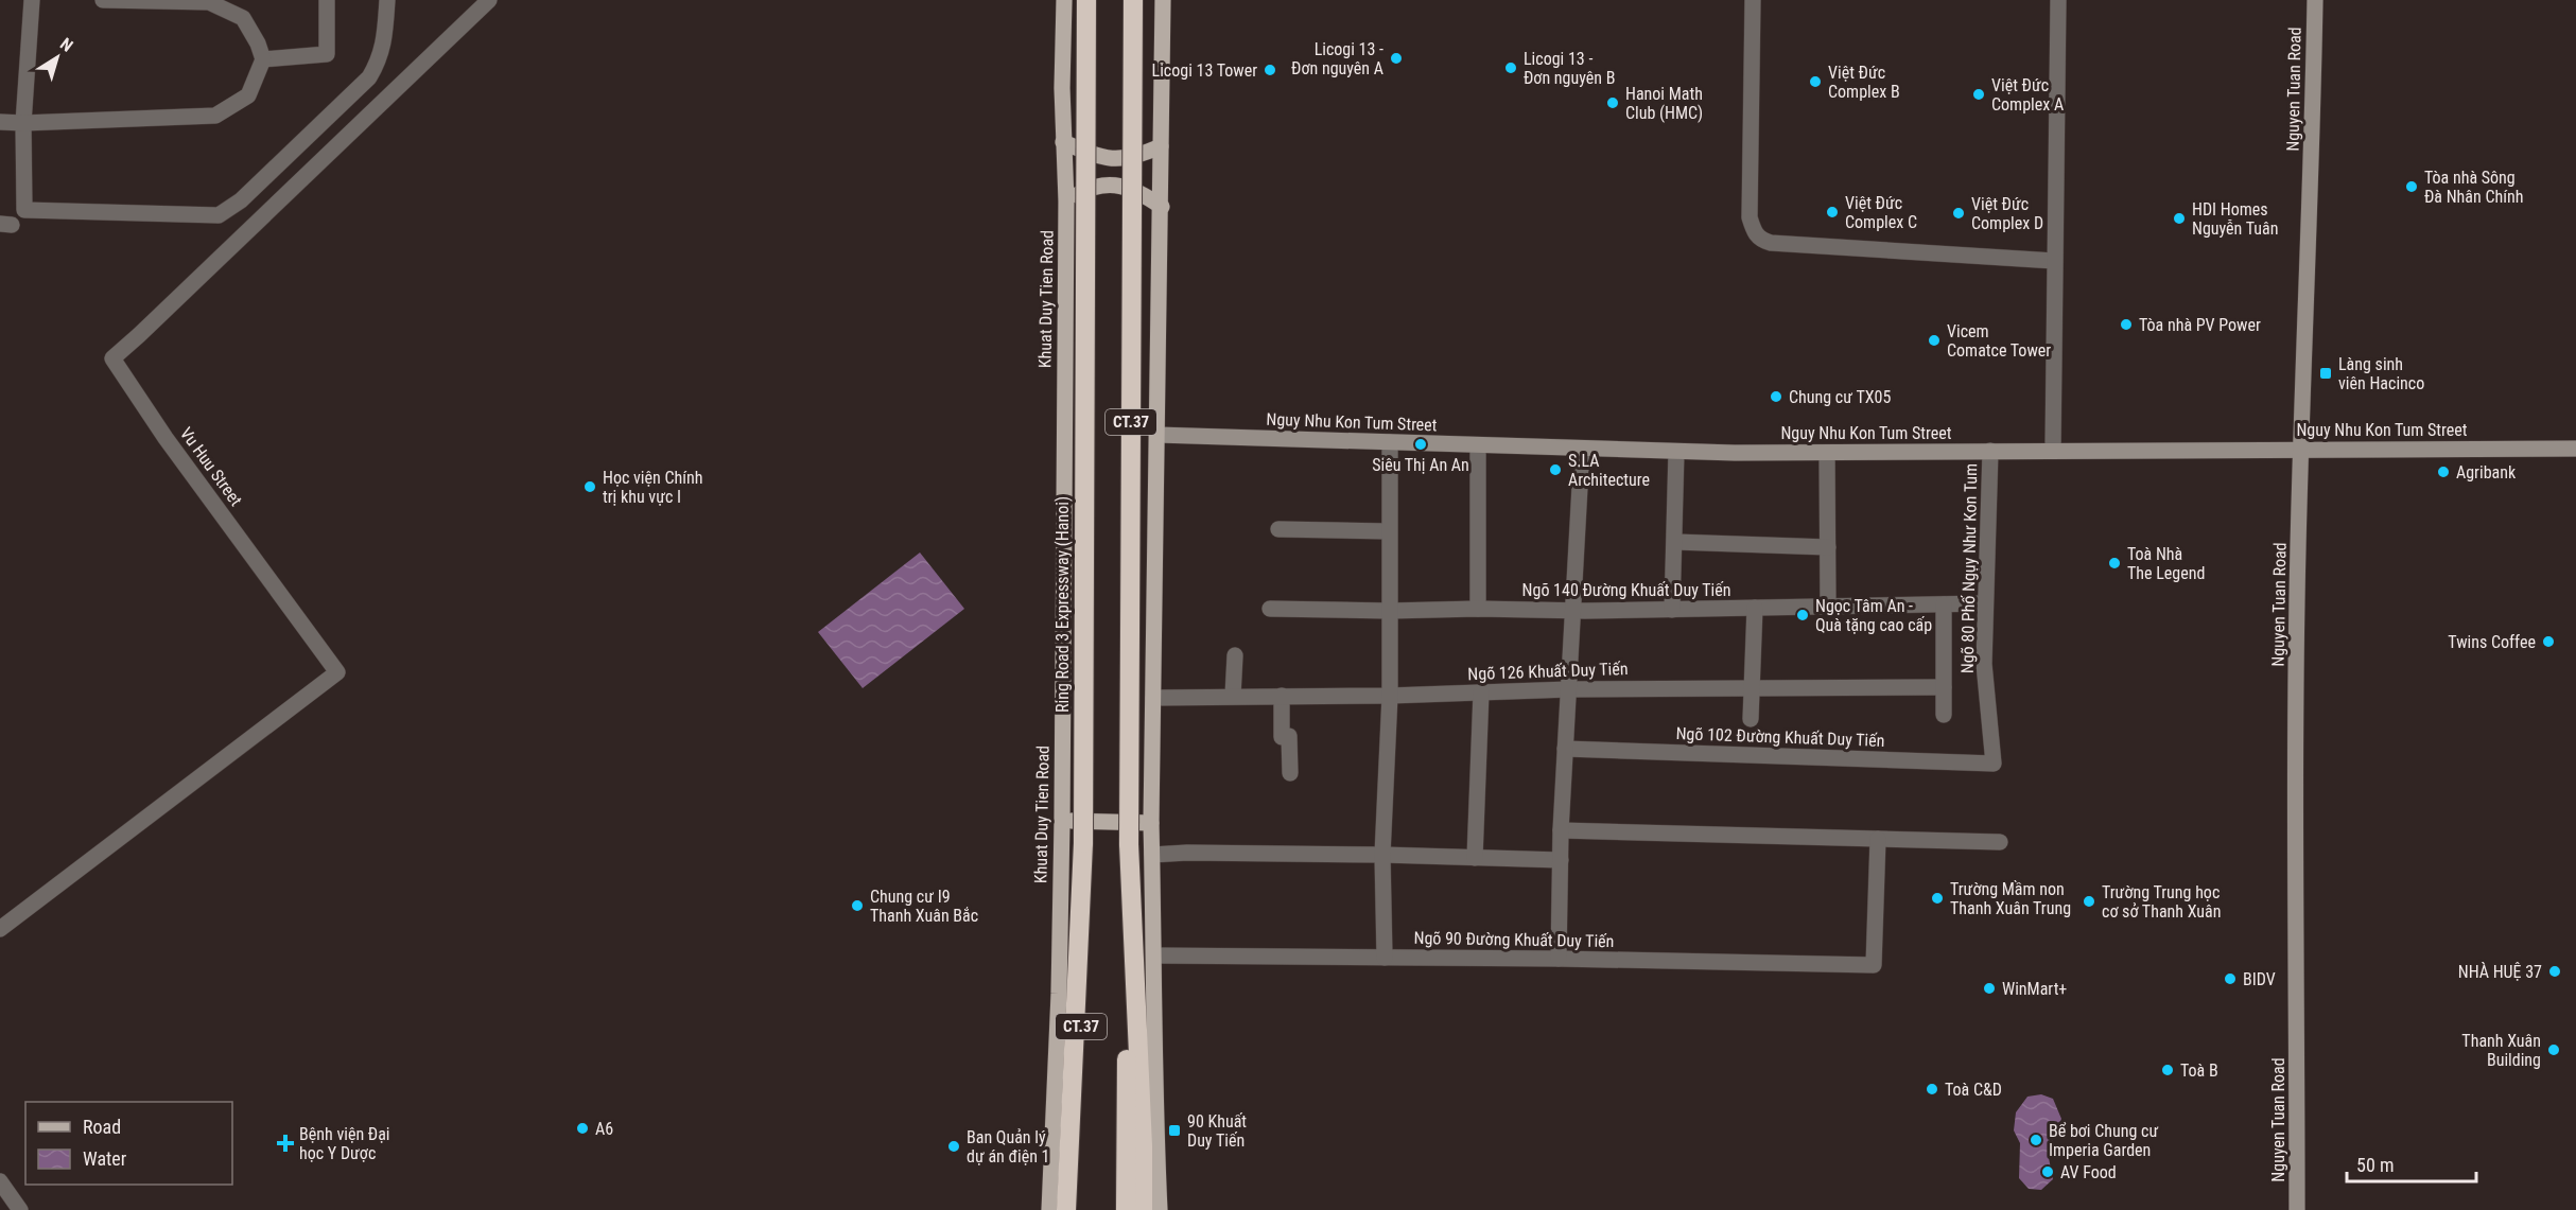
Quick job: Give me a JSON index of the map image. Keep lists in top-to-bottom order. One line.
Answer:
{"streets":{"highway":["CT.37","Ring Road 3 Expressway (Hanoi)"],"main road":["Khuat Duy Tien Road"],"street":["Nguyen Tuan Road","Nguy Nhu Kon Tum Street","Vu Huu Street","Ngõ 80 Phố Ngụy Như Kon Tum","Ngõ 140 Đường Khuất Duy Tiến","Ngõ 126 Khuất Duy Tiến","Ngõ 102 Đường Khuất Duy Tiến","Ngõ 90 Đường Khuất Duy Tiến"]},"crossings":[["Nguyen Tuan Road","Nguy Nhu Kon Tum Street"],["Nguy Nhu Kon Tum Street","Ngõ 80 Phố Ngụy Như Kon Tum"],["Ngõ 80 Phố Ngụy Như Kon Tum","Ngõ 140 Đường Khuất Duy Tiến"],["Ngõ 80 Phố Ngụy Như Kon Tum","Ngõ 102 Đường Khuất Duy Tiến"]],"places":{"other":["Licogi 13 - Đơn nguyên A","Licogi 13 - Đơn nguyên B","Licogi 13 Tower","Việt Đức Complex B","Việt Đức Complex A","Hanoi Math Club (HMC)","Tòa nhà Sông Đà Nhân Chính","Việt Đức Complex C","Việt Đức Complex D","HDI Homes Nguyễn Tuân","Tòa nhà PV Power","Vicem Comatce Tower","Chung cư TX05","Siêu Thị An An","S.LA Architecture","Agribank","Học viện Chính trị khu vực I","Toà Nhà The Legend","Ngọc Tâm An - Quà tặng cao cấp","Twins Coffee","Trường Mầm non Thanh Xuân Trung","Trường Trung học cơ sở Thanh Xuân","Chung cư I9 Thanh Xuân Bắc","NHÀ HUỆ 37","BIDV","WinMart+","Thanh Xuân Building","Toà B","Toà C&D","A6","Bể bơi Chung cư Imperia Garden","Ban Quản lý dự án điện 1","AV Food"],"transit":["Làng sinh viên Hacinco","90 Khuất Duy Tiến"],"health":["Bệnh viện Đại học Y Dược"]},"legend":["Road","Water"],"scale_bar":"50 m","north":"top right"}
